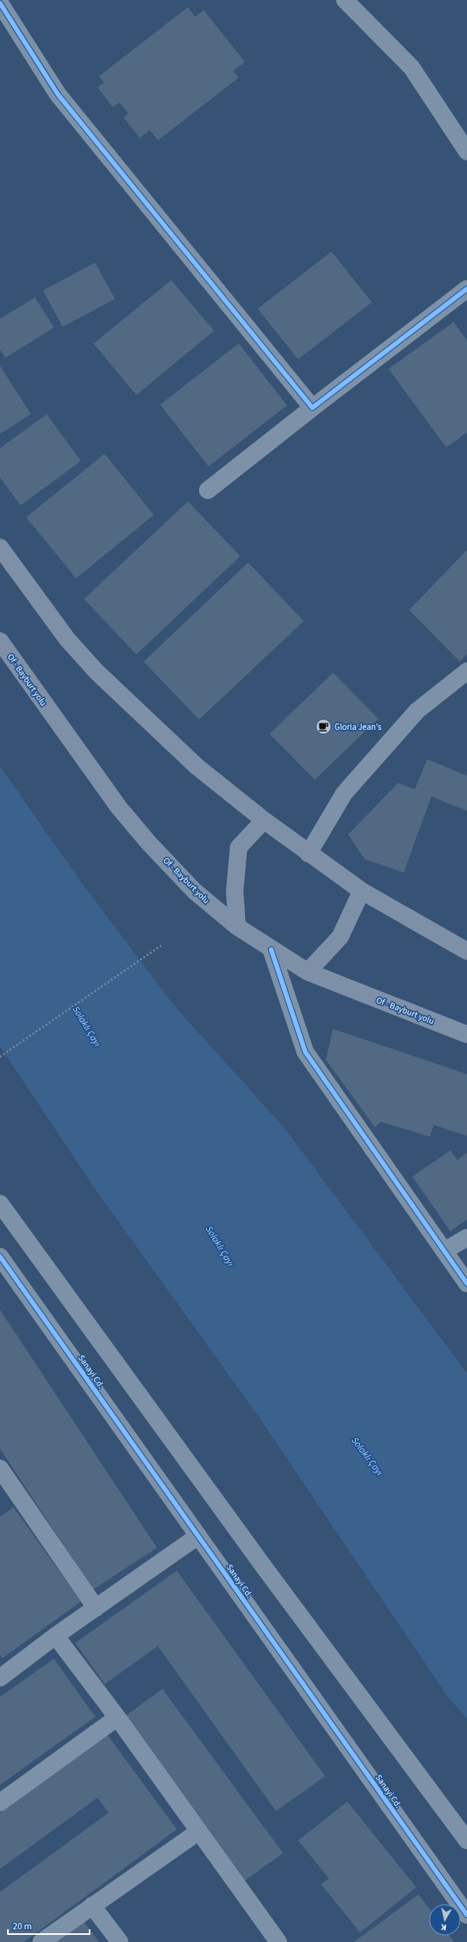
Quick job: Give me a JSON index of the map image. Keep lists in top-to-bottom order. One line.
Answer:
{"streets":{"highway":["Of - Bayburt yolu"],"street":["Sanayi Cd."]},"water":["Solaklı Çayı"],"places":{"cafe":["Gloria Jean's"]},"scale_bar":"20 m","north":"bottom"}
